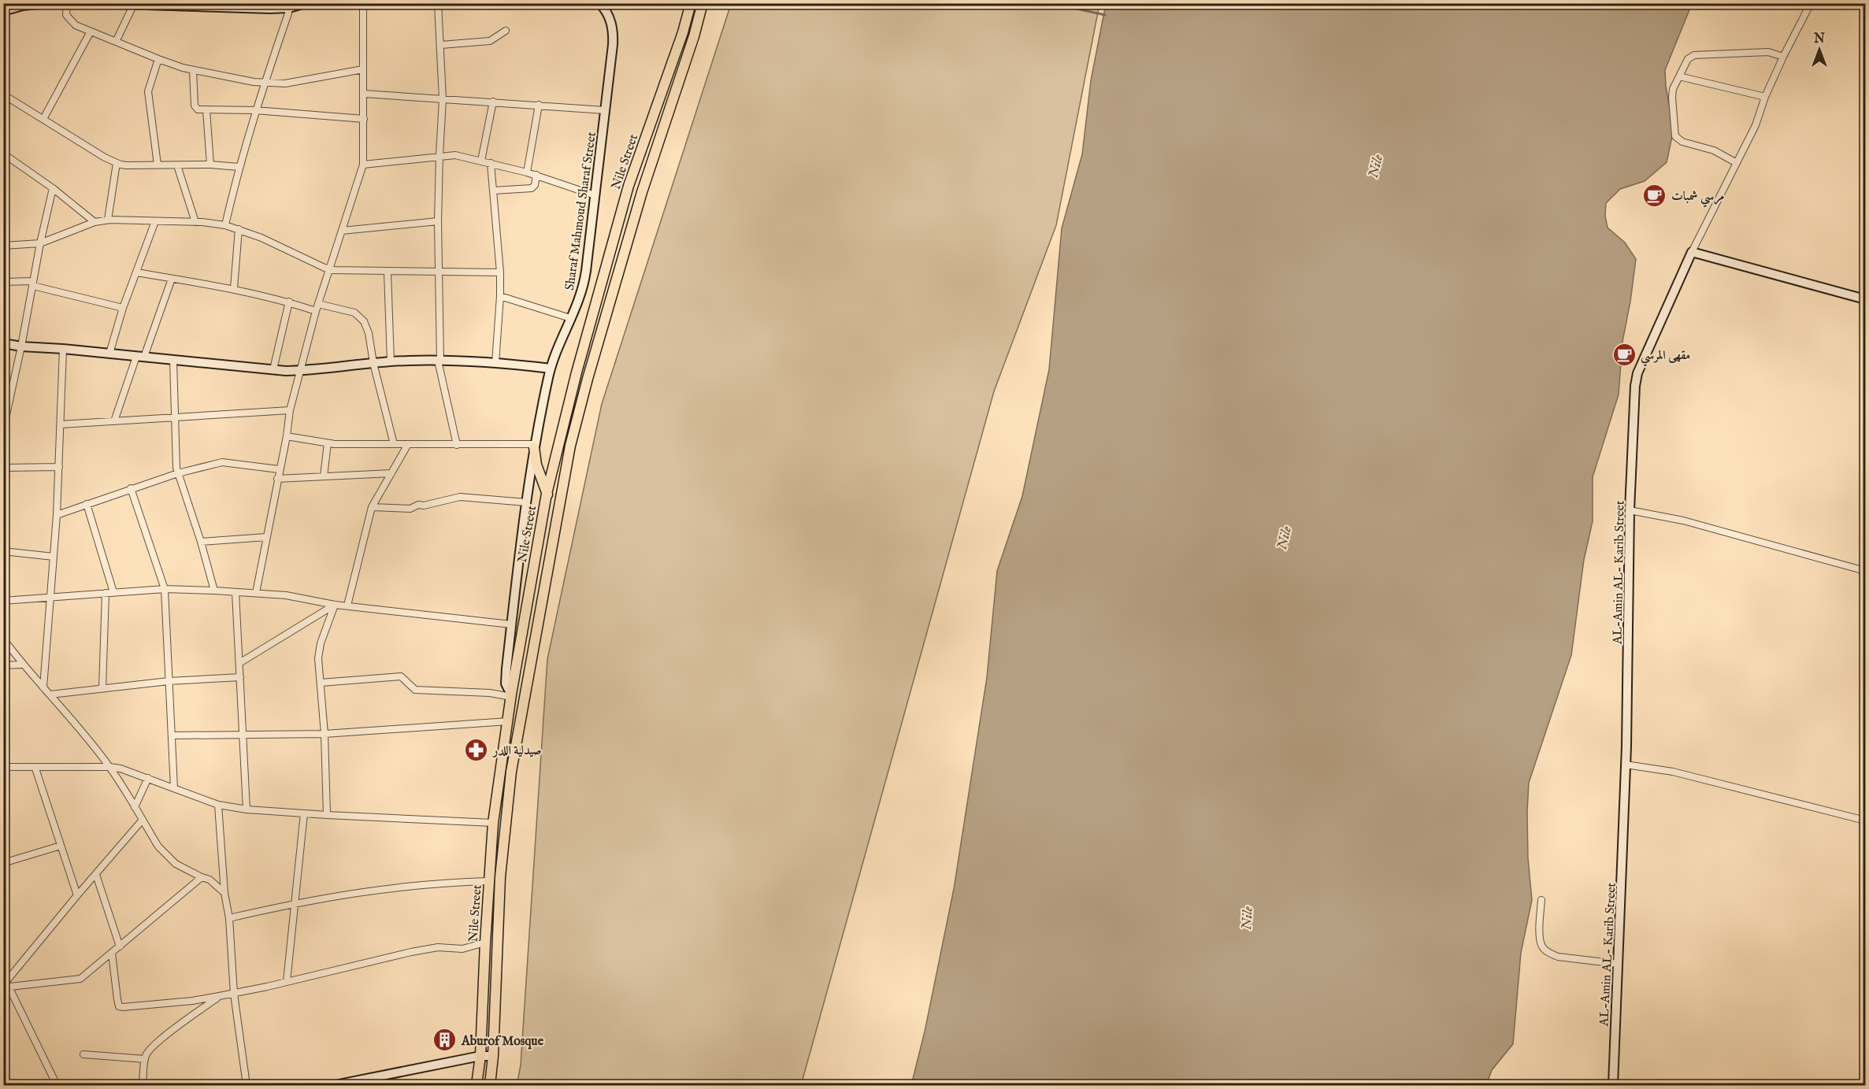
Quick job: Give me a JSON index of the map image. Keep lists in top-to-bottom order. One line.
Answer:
{"streets":{"main road":["Nile Street"],"street":["Sharaf Mahmoud Sharaf Street","AL-Amin AL- Karib Street"]},"crossings":[["Nile Street","Sharaf Mahmoud Sharaf Street"]],"water":["Nile"],"places":{"cafe":["مرسي شمبات","مقهى المرسي"],"pharmacy":["صيدلية اللدر"],"building":["Aburof Mosque"]},"north":"top"}
